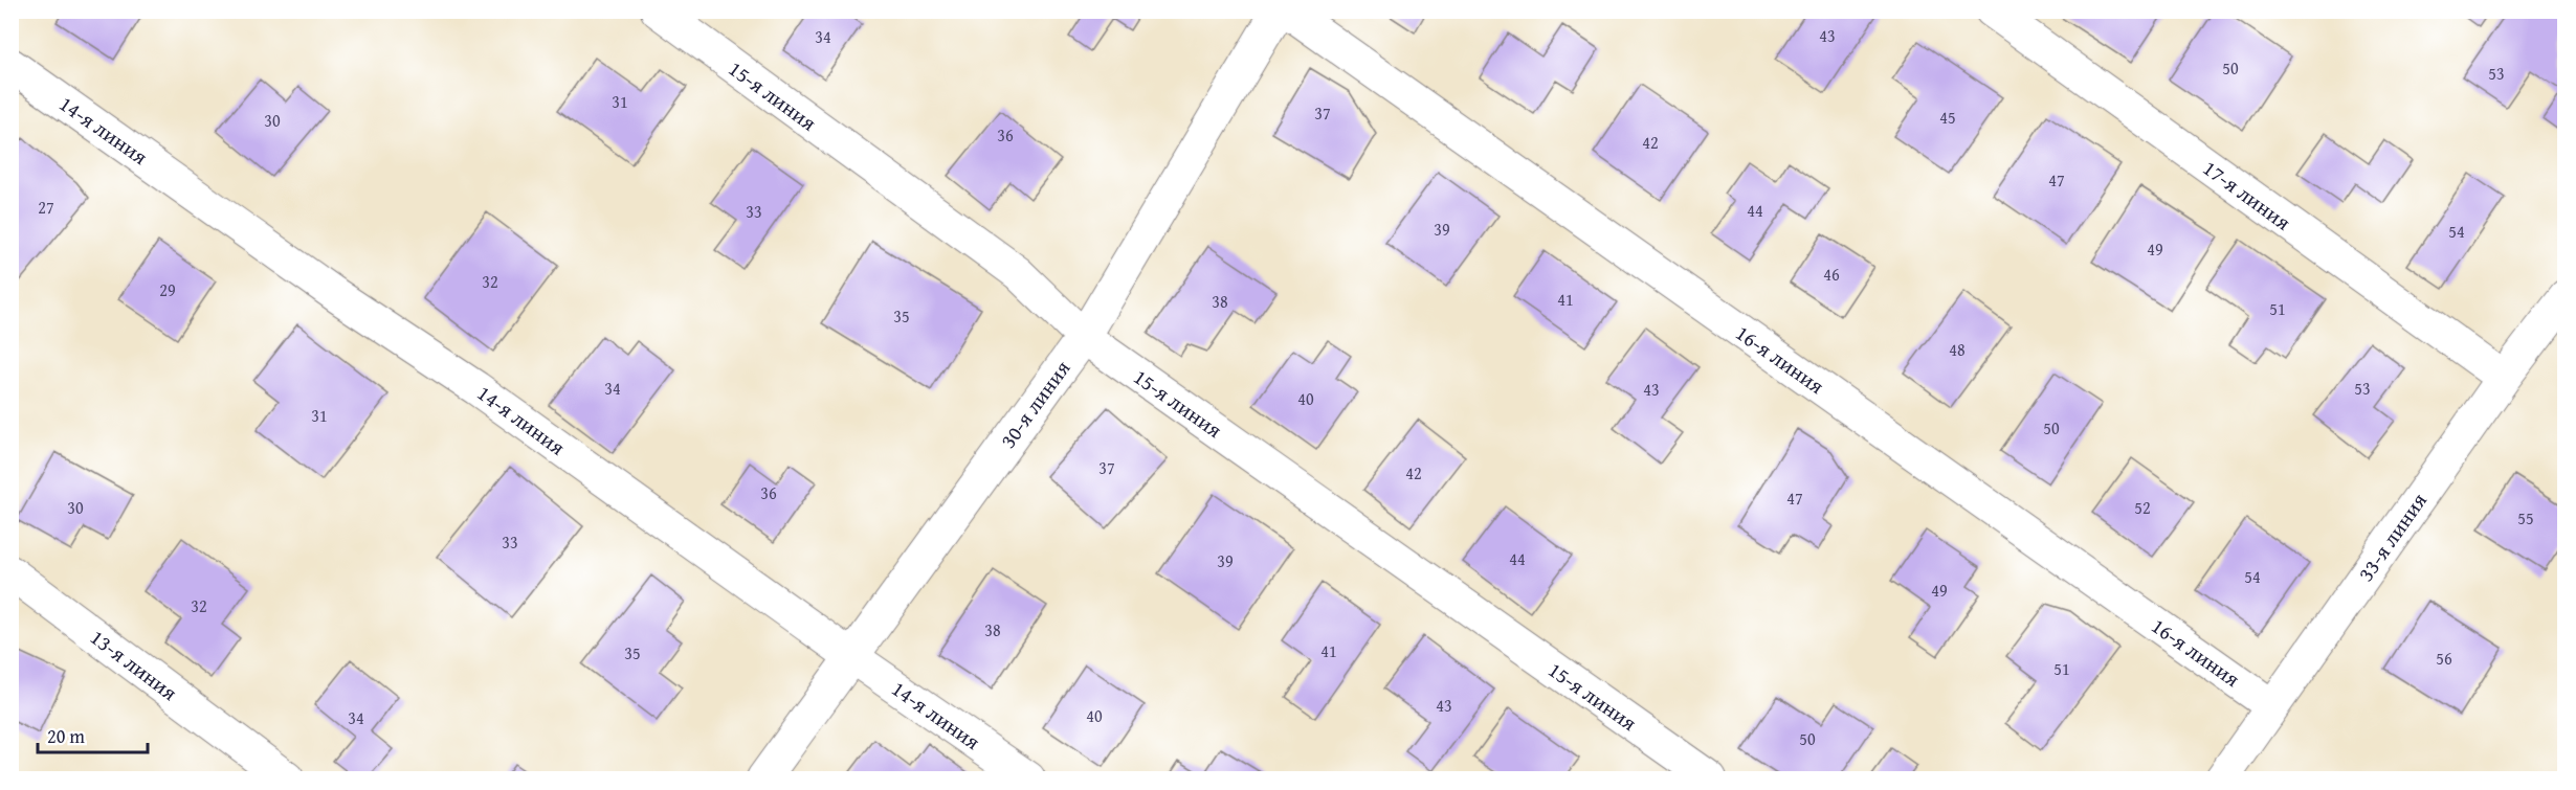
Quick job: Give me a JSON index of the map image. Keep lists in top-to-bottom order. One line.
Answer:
{"streets":{"street":["15-я линия","14-я линия","17-я линия","16-я линия","30-я линия","33-я линия","13-я линия"]},"crossings":[["15-я линия","30-я линия"],["14-я линия","30-я линия"],["17-я линия","33-я линия"],["16-я линия","33-я линия"]],"house_numbers":["43","34","50","53","31","37","45","30","36","42","47","27","44","33","39","54","49","46","32","29","41","38","51","35","48","34","53","43","40","31","50","37","42","36","47","30","52","55","33","44","39","54","49","32","38","41","35","56","51","43","40","34","50"],"scale_bar":"20 m"}
